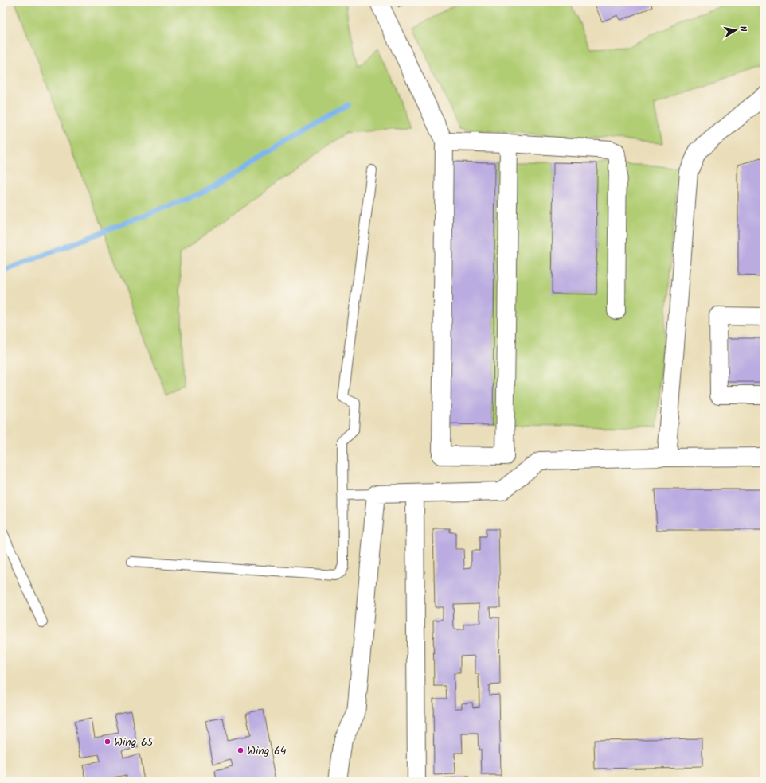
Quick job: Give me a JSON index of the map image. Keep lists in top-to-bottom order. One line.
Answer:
{"places":["Wing 65","Wing 64"],"north":"right"}
